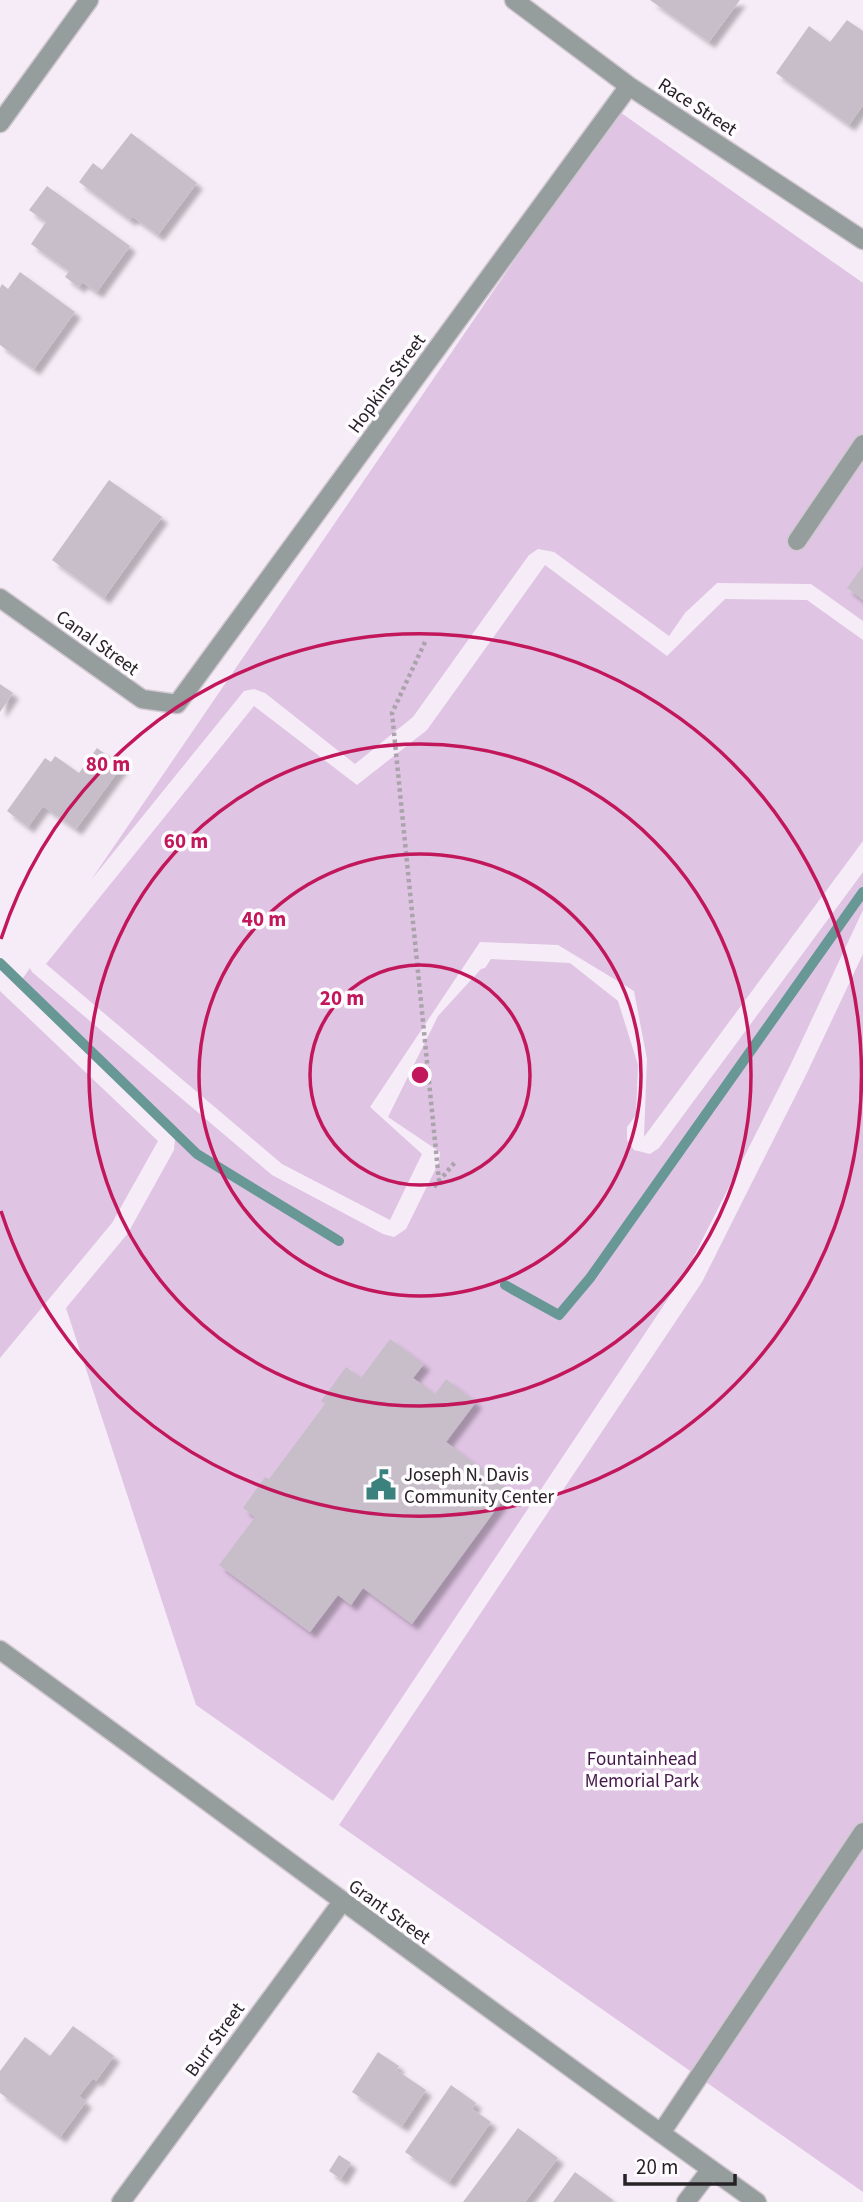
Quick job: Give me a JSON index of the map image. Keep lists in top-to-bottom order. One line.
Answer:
{"streets":{"street":["Race Street","Hopkins Street","Canal Street","Grant Street","Burr Street"]},"crossings":[["Race Street","Hopkins Street"],["Hopkins Street","Canal Street"],["Grant Street","Burr Street"]],"parks":["Fountainhead Memorial Park"],"places":{"public building":["Joseph N. Davis Community Center"]},"scale_bar":"20 m","rings":["80 m","60 m","40 m","20 m"]}
